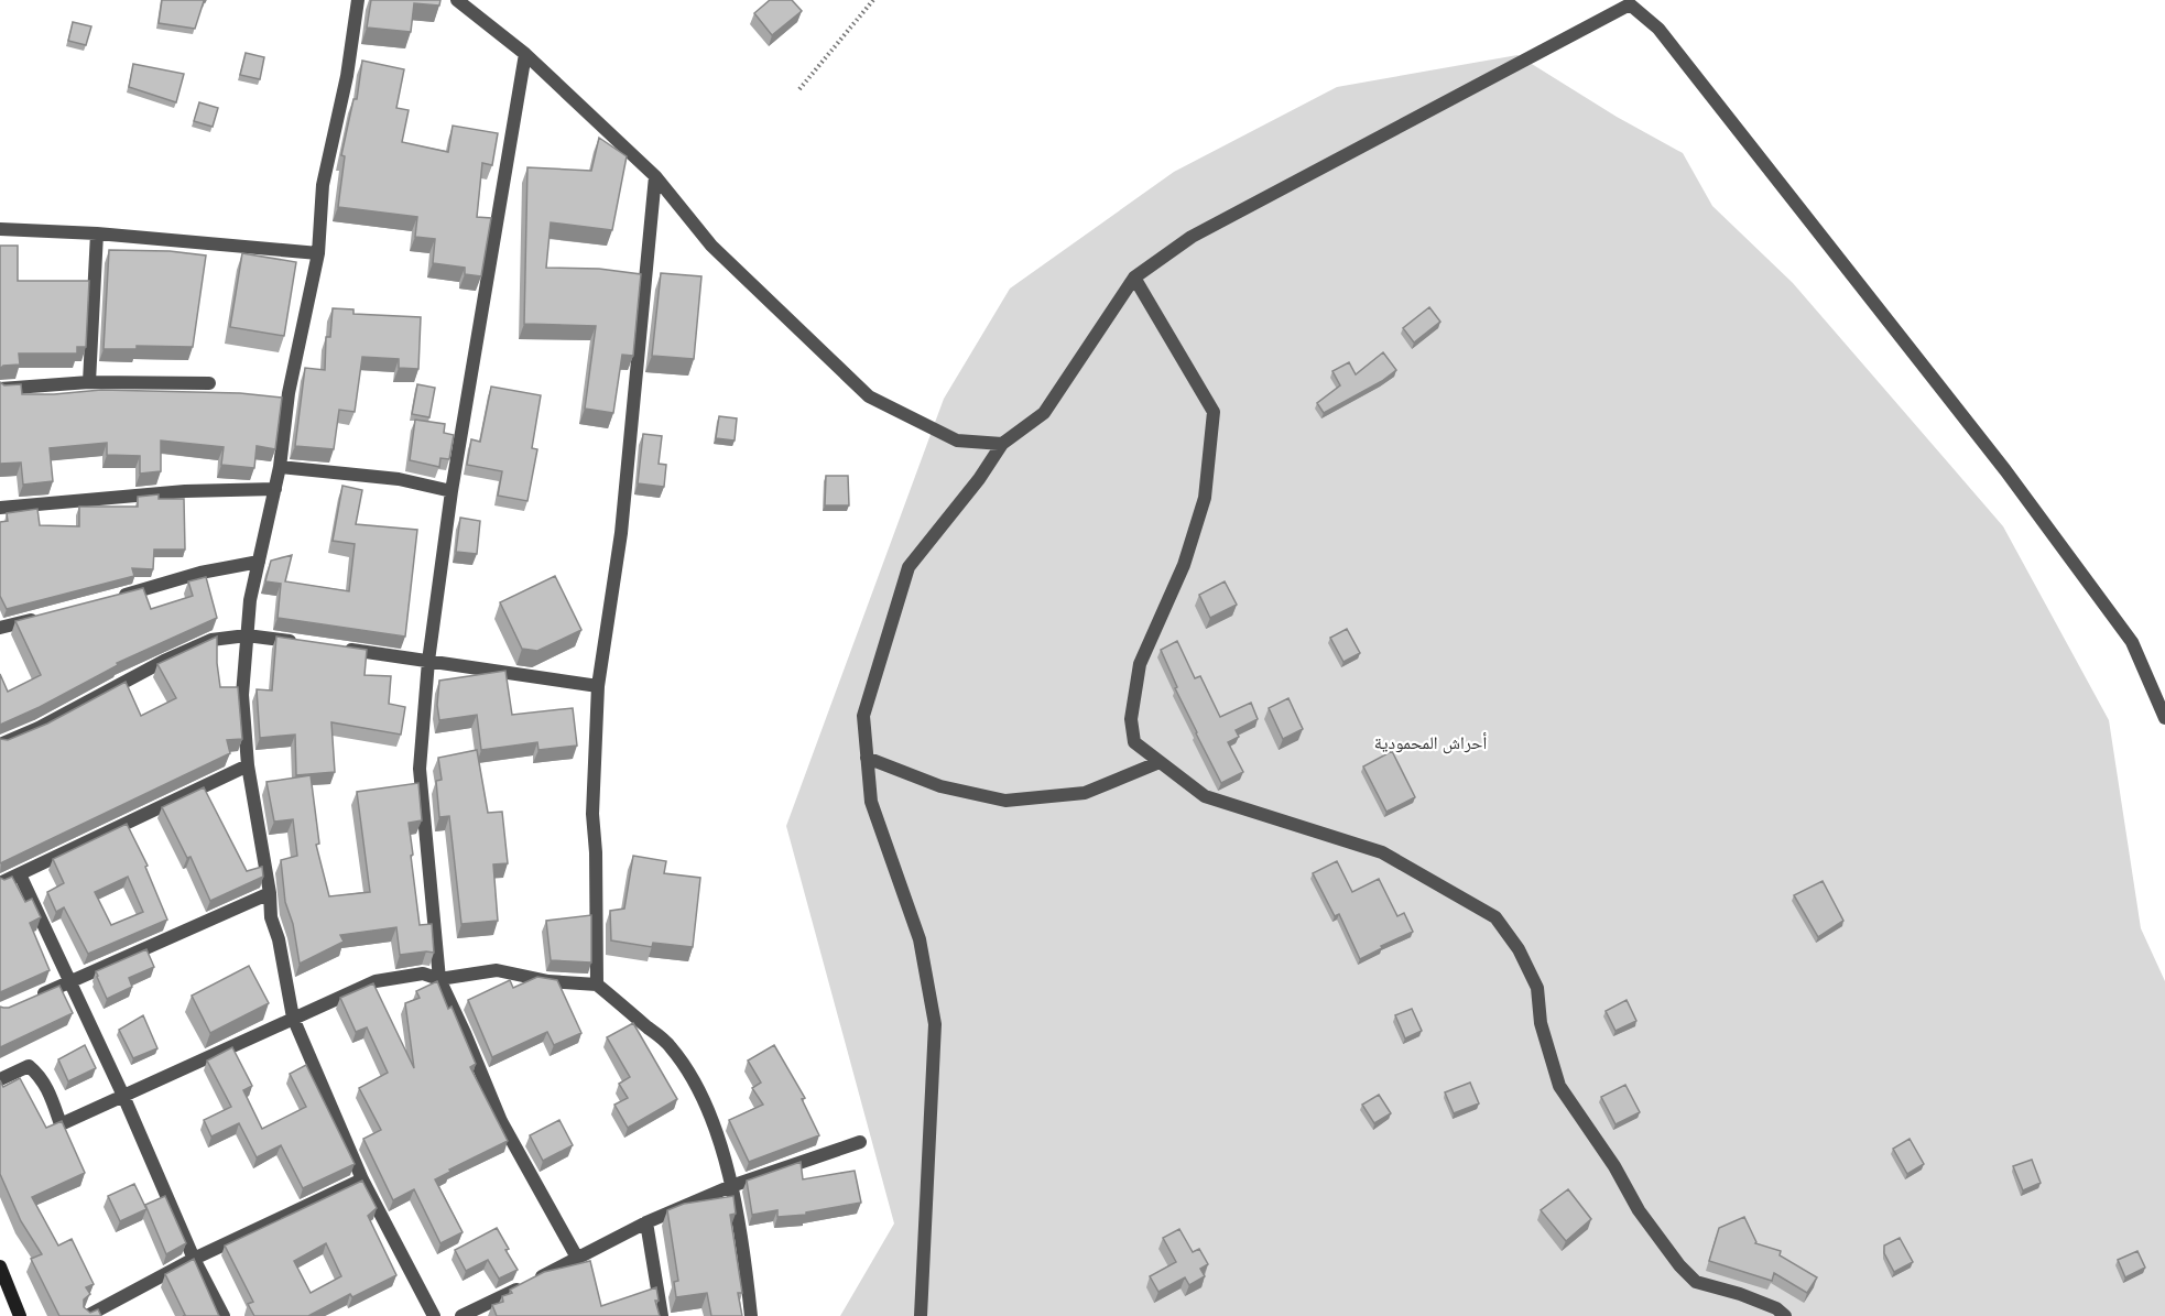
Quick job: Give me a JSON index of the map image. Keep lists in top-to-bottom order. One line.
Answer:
{"parks":["أحراش المحمودية"]}
